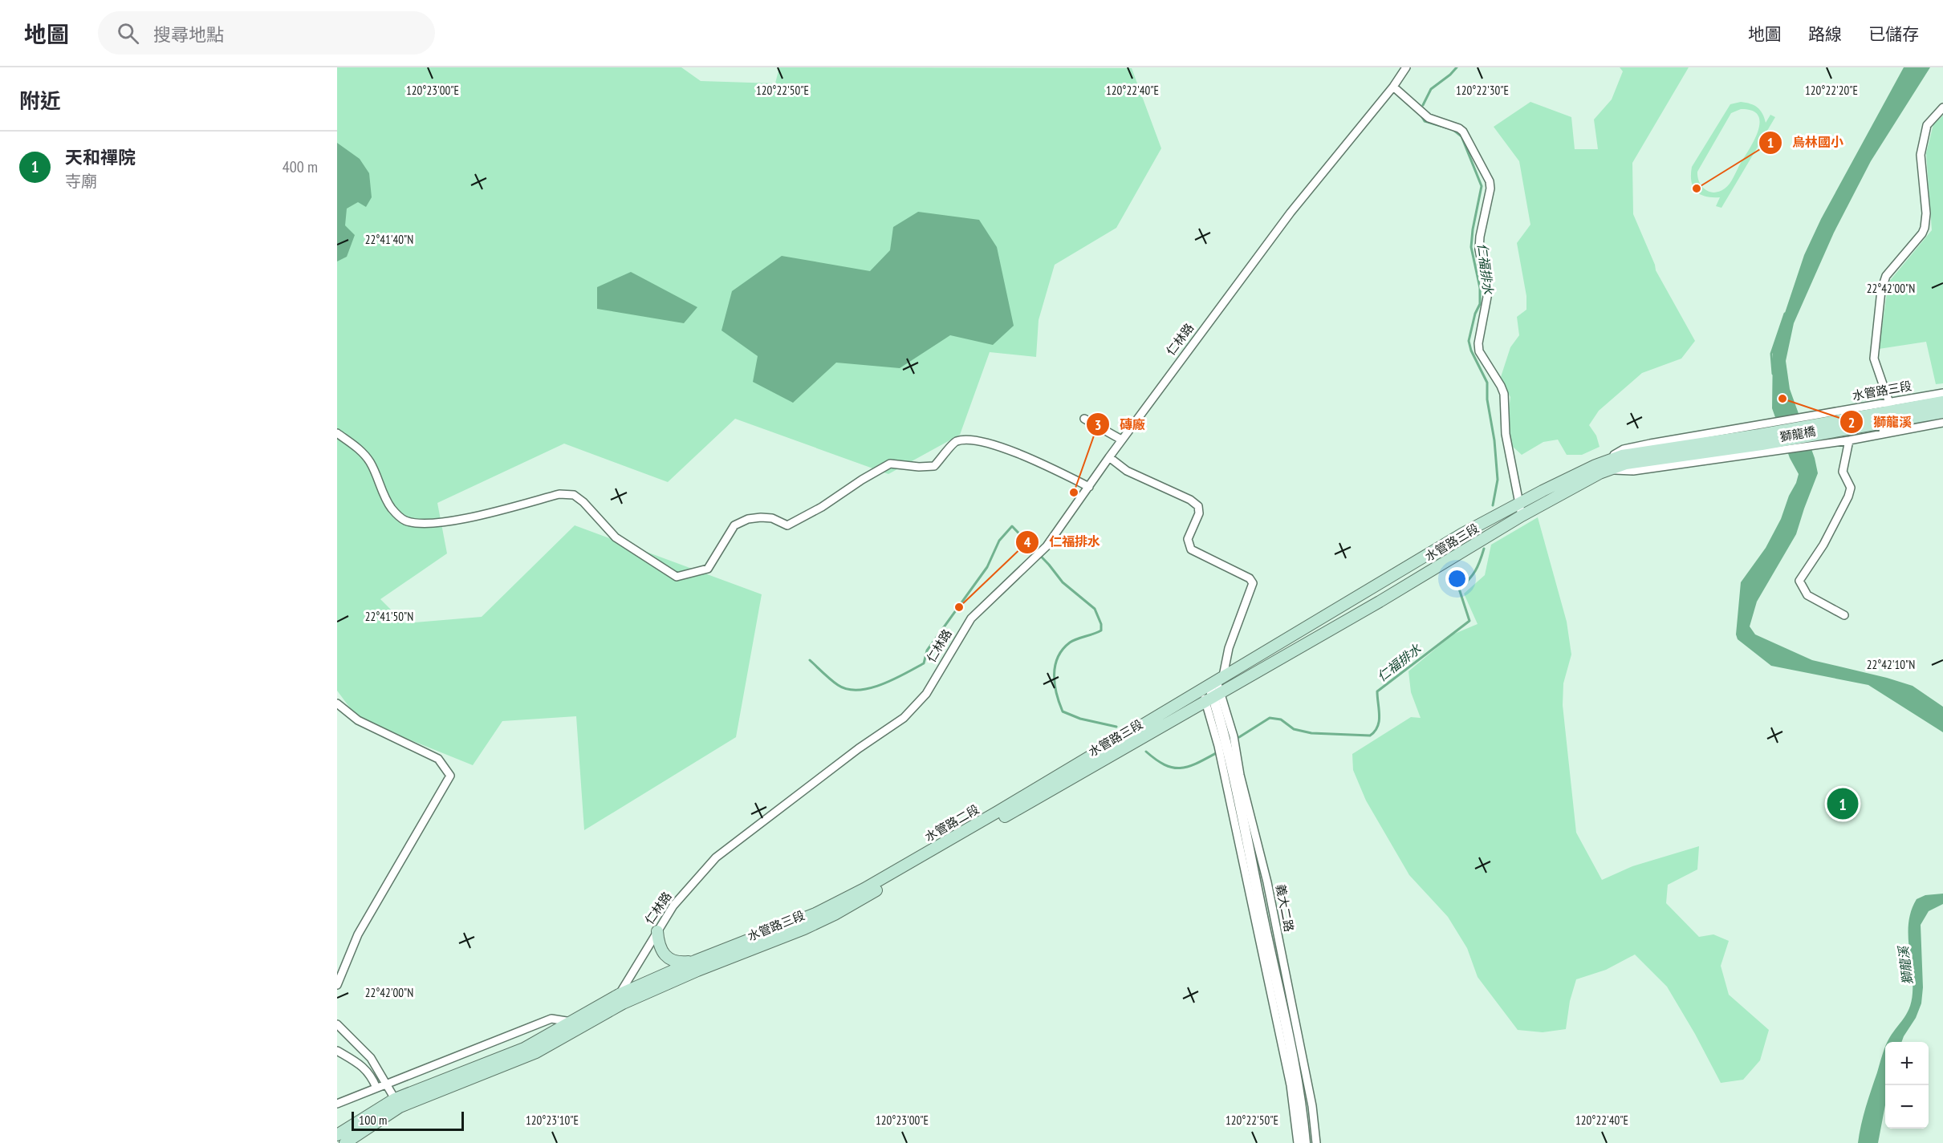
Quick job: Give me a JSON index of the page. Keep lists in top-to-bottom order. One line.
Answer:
{"streets":{"main road":["仁林路","水管路三段","獅龍橋","水管路二段"],"street":["義大二路"]},"crossings":[["仁林路","水管路三段"],["水管路三段","獅龍橋"],["水管路三段","水管路二段"],["水管路三段","義大二路"],["水管路二段","義大二路"]],"water":["仁福排水","獅龍溪"],"places":["烏林國小","獅龍溪","磚廠","仁福排水"],"scale_bar":"100 m","page":{"header":"地圖","search":"搜尋地點","nav":["地圖","路線","已儲存"],"heading":"附近","list":[{"mark":"1","name":"天和禪院","note":"寺廟","value":"400 m"}],"pins":"1","map_buttons":["+","−"],"scale":"100 m"},"coordinates":["120°23'00\"E","120°22'50\"E","120°22'40\"E","120°22'30\"E","120°22'20\"E","22°41'40\"N","22°42'00\"N","22°41'50\"N","22°42'10\"N","120°23'10\"E"]}
